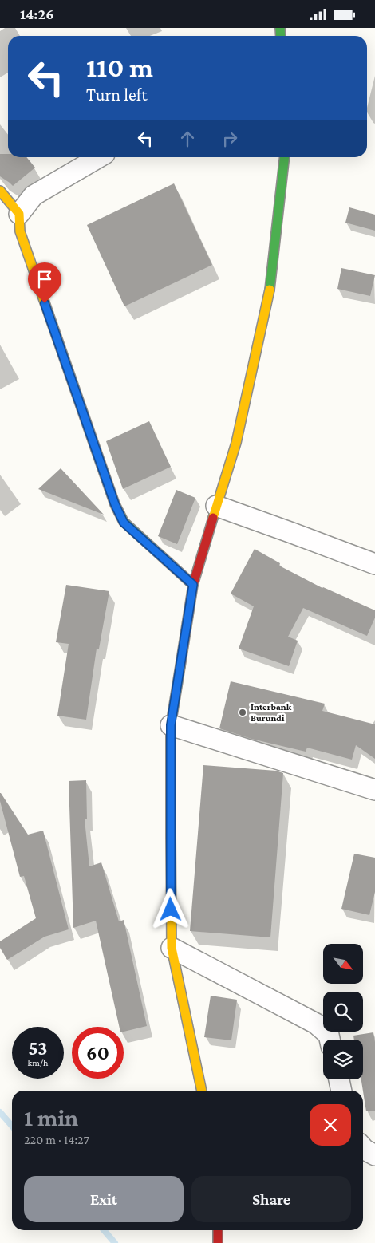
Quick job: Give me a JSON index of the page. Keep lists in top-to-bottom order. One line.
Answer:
{"places":["Interbank Burundi"],"north":"bottom right","page":{"status":"14:26","turn":["110 m","Turn left"],"speed":"53 km/h","limit":"60","heading":["1 min","220 m · 14:27"],"buttons":["Exit","Share"]}}
